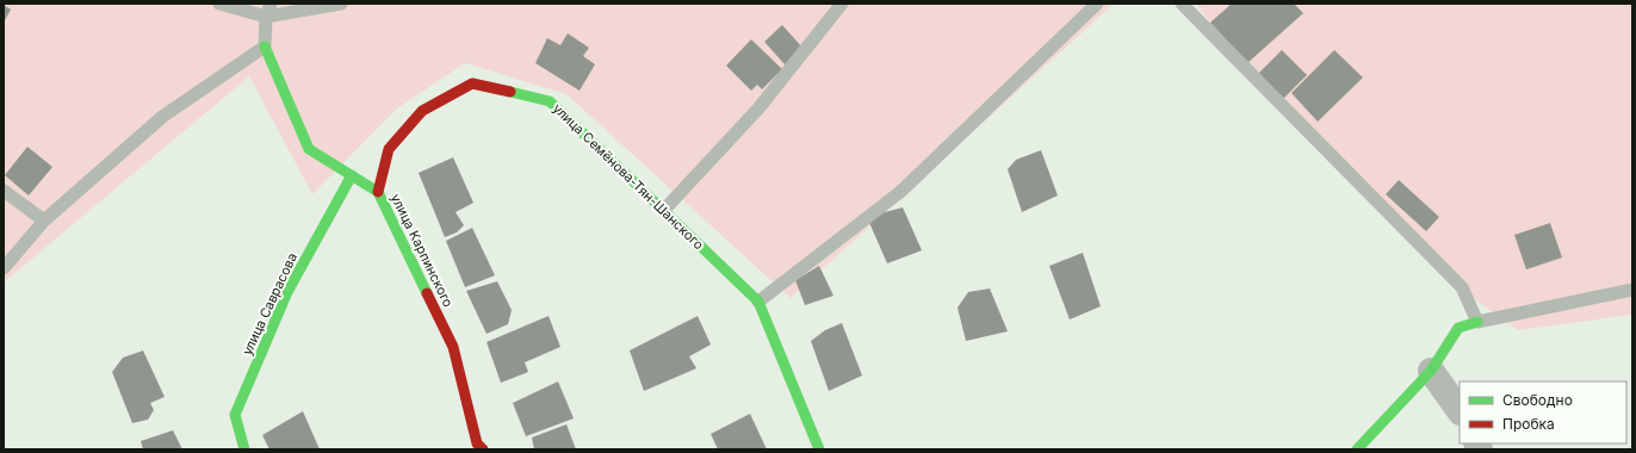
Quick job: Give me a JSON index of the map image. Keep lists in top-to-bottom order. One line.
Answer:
{"streets":{"street":["улица Семёнова-Тян-Шанского","улица Карпинского","улица Саврасова"]},"crossings":[["улица Семёнова-Тян-Шанского","улица Карпинского"],["улица Карпинского","улица Саврасова"]],"legend":["Свободно","Пробка"]}
